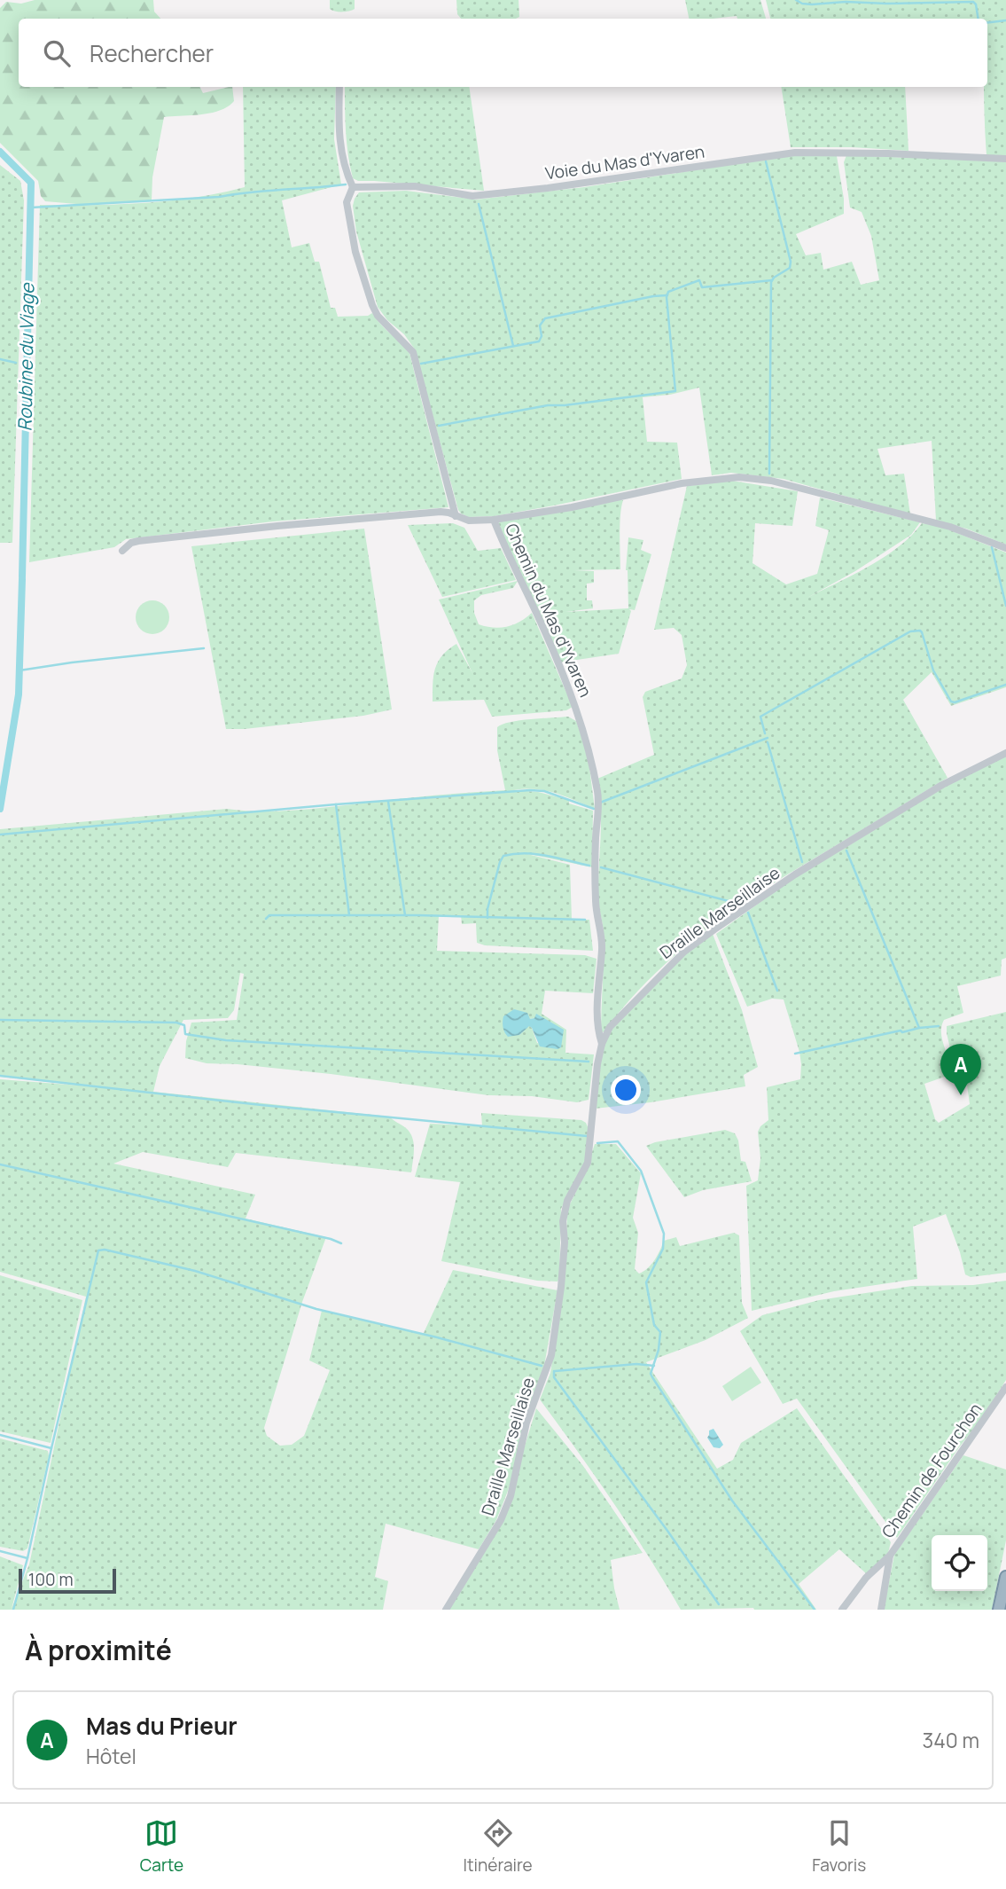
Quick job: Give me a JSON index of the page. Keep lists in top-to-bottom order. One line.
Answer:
{"streets":{"street":["Voie du Mas d'Yvaren","Chemin du Mas d'Yvaren","Draille Marseillaise","Chemin de Fourchon"]},"crossings":[["Chemin du Mas d'Yvaren","Draille Marseillaise"]],"water":["Roubine du Viage"],"scale_bar":"100 m","page":{"search":"Rechercher","pins":"A","scale":"100 m","heading":"À proximité","list":[{"mark":"A","name":"Mas du Prieur","note":"Hôtel","value":"340 m"}],"nav":["Carte","Itinéraire","Favoris"]}}
